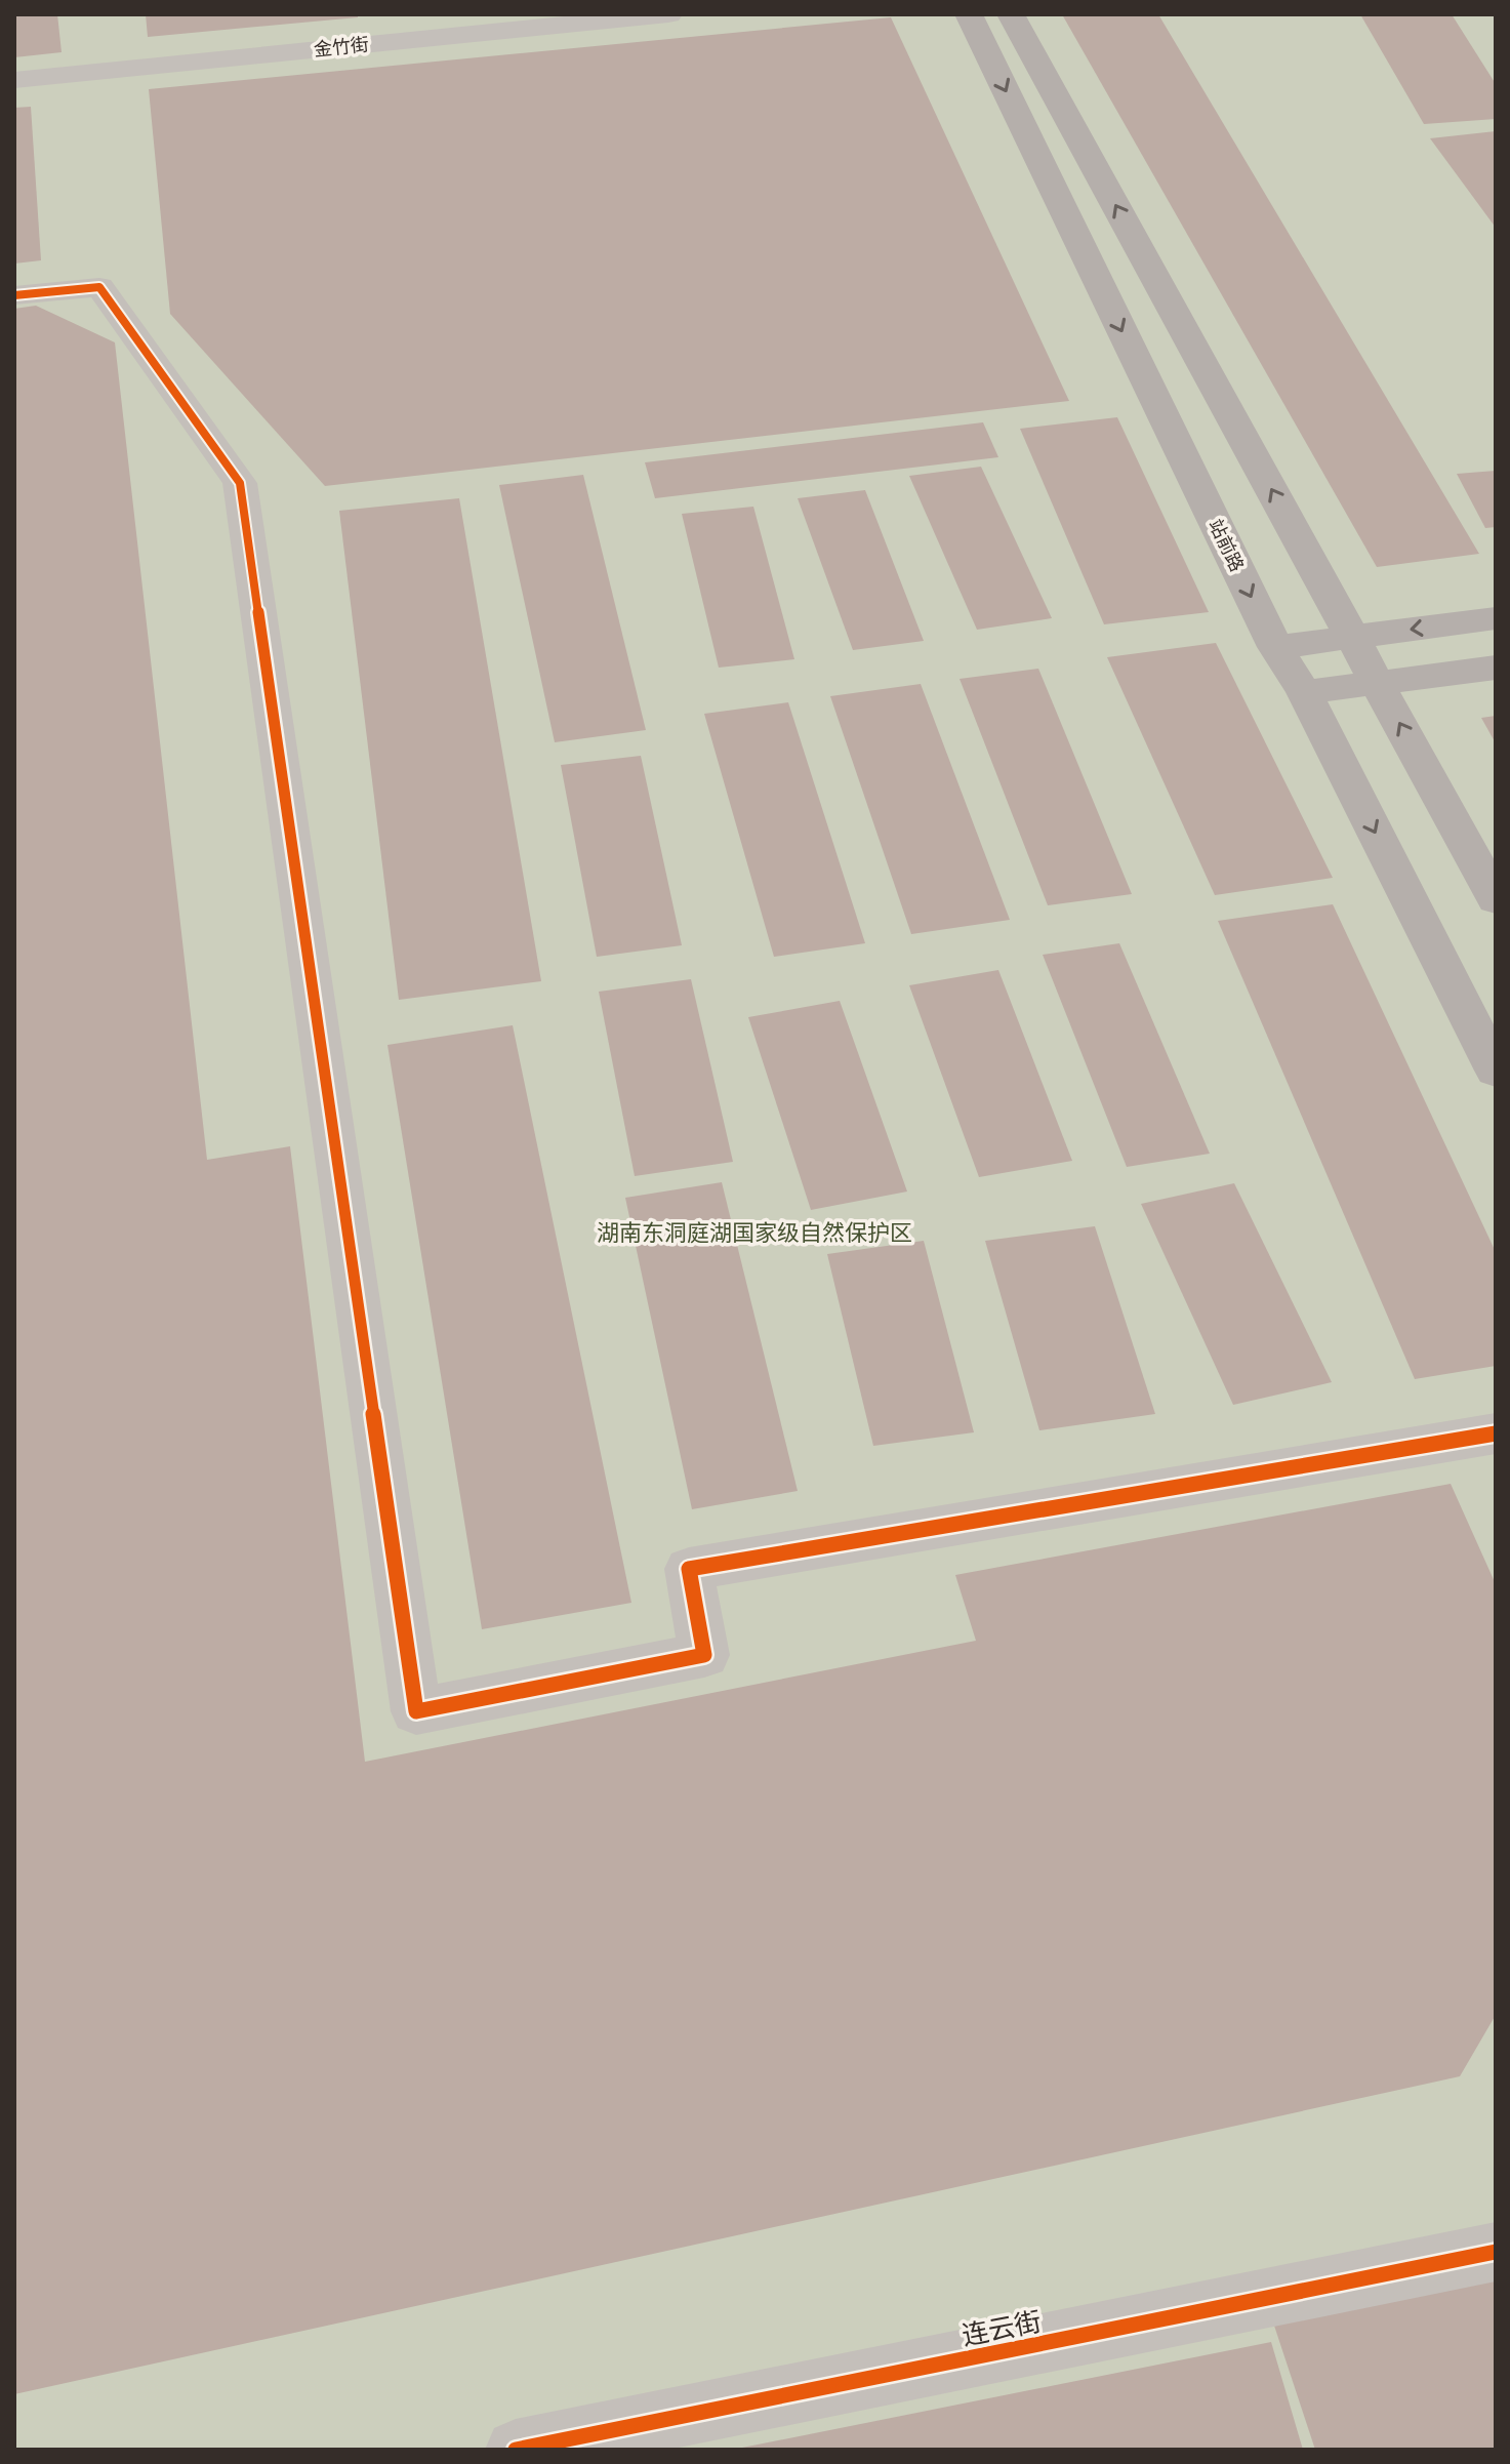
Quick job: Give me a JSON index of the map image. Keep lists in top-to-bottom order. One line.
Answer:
{"streets":{"main road":["站前路"],"street":["金竹街","连云街"]},"parks":["湖南东洞庭湖国家级自然保护区"]}
